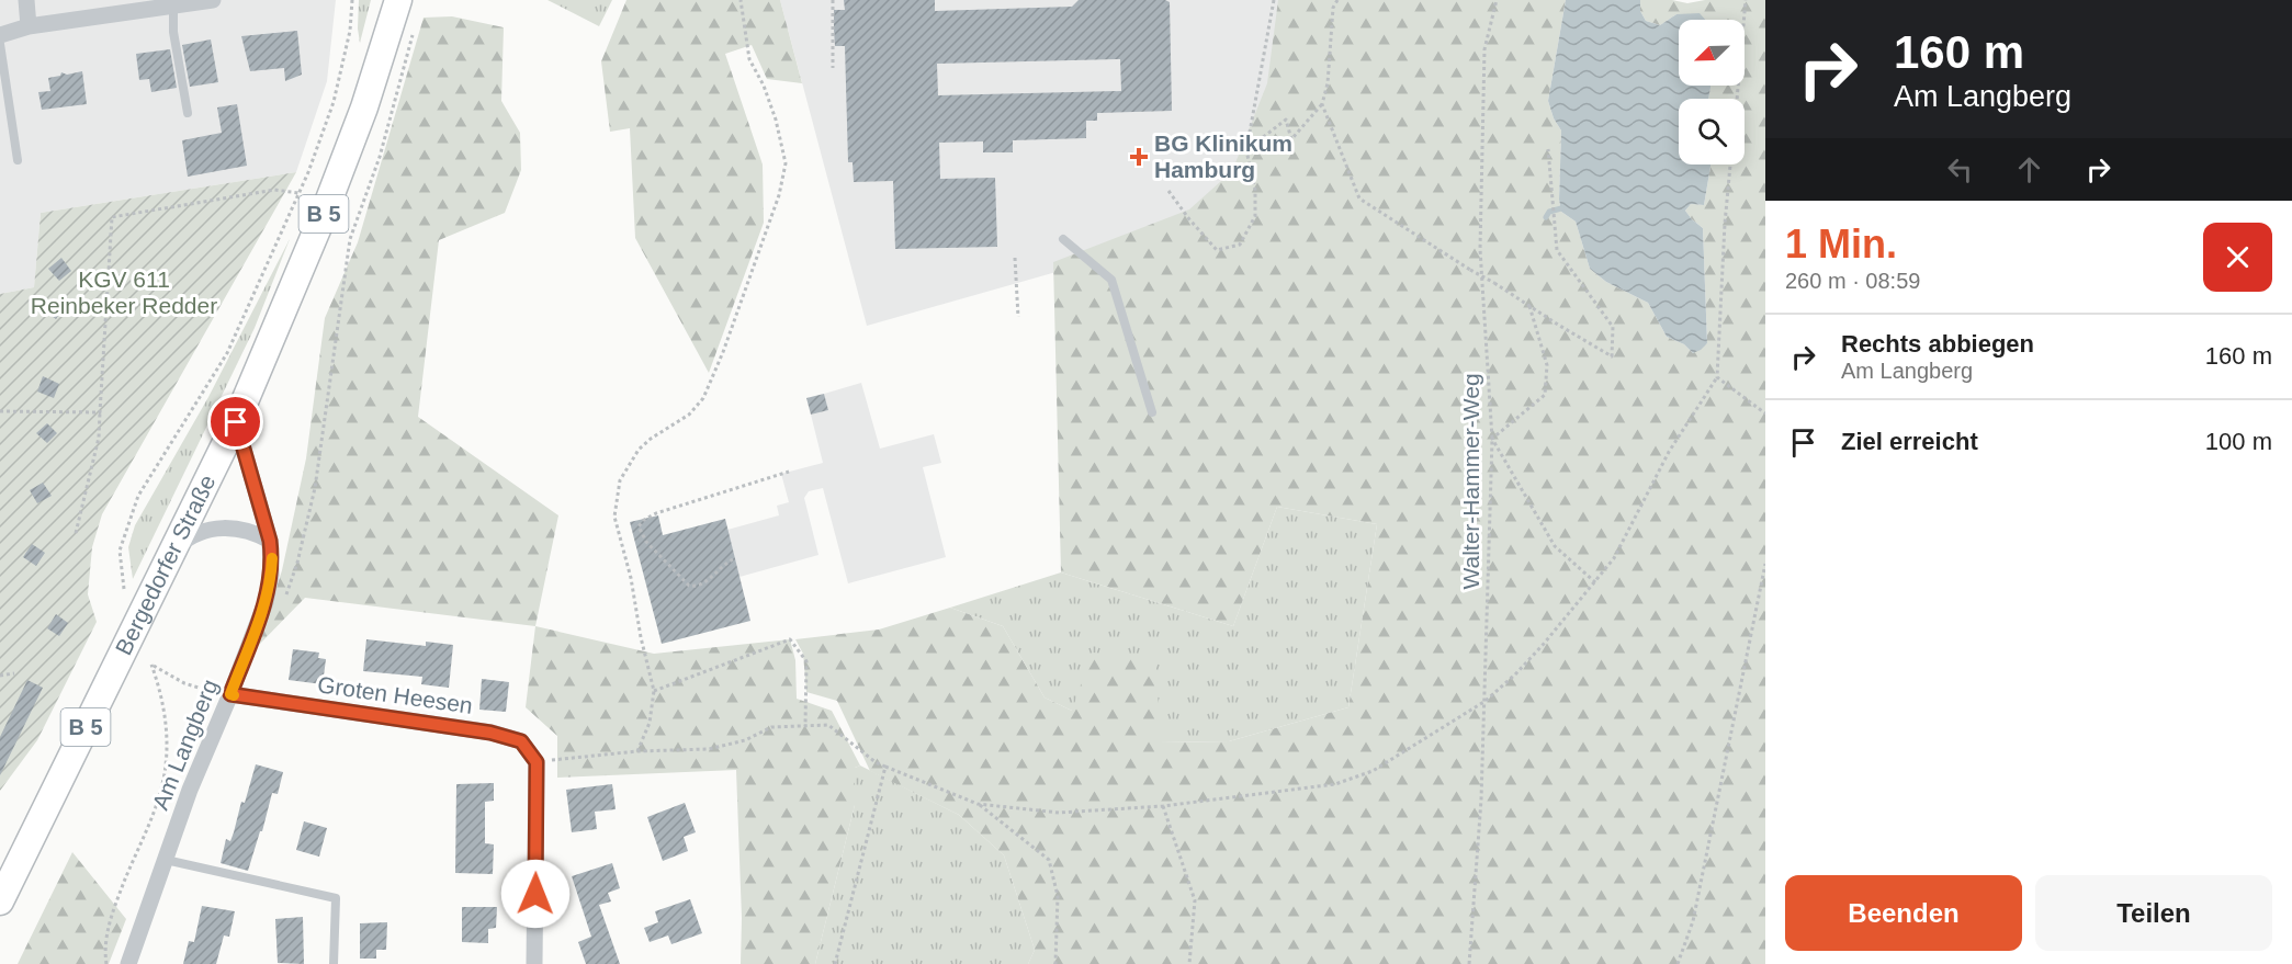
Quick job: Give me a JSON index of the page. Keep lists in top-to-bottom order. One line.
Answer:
{"streets":{"main road":["B 5","Bergedorfer Straße"],"street":["Groten Heesen","Am Langberg"],"path":["Walter-Hammer-Weg"]},"crossings":[["Bergedorfer Straße","Am Langberg"],["Groten Heesen","Am Langberg"]],"parks":["KGV 611 Reinbeker Redder"],"places":{"health":["BG Klinikum Hamburg"]},"north":"bottom left","page":{"turn":["160 m","Am Langberg"],"heading":["1 Min.","260 m · 08:59"],"list":[{"name":"Rechts abbiegen","note":"Am Langberg","value":"160 m"},{"name":"Ziel erreicht","value":"100 m"}],"buttons":["Beenden","Teilen"]}}
